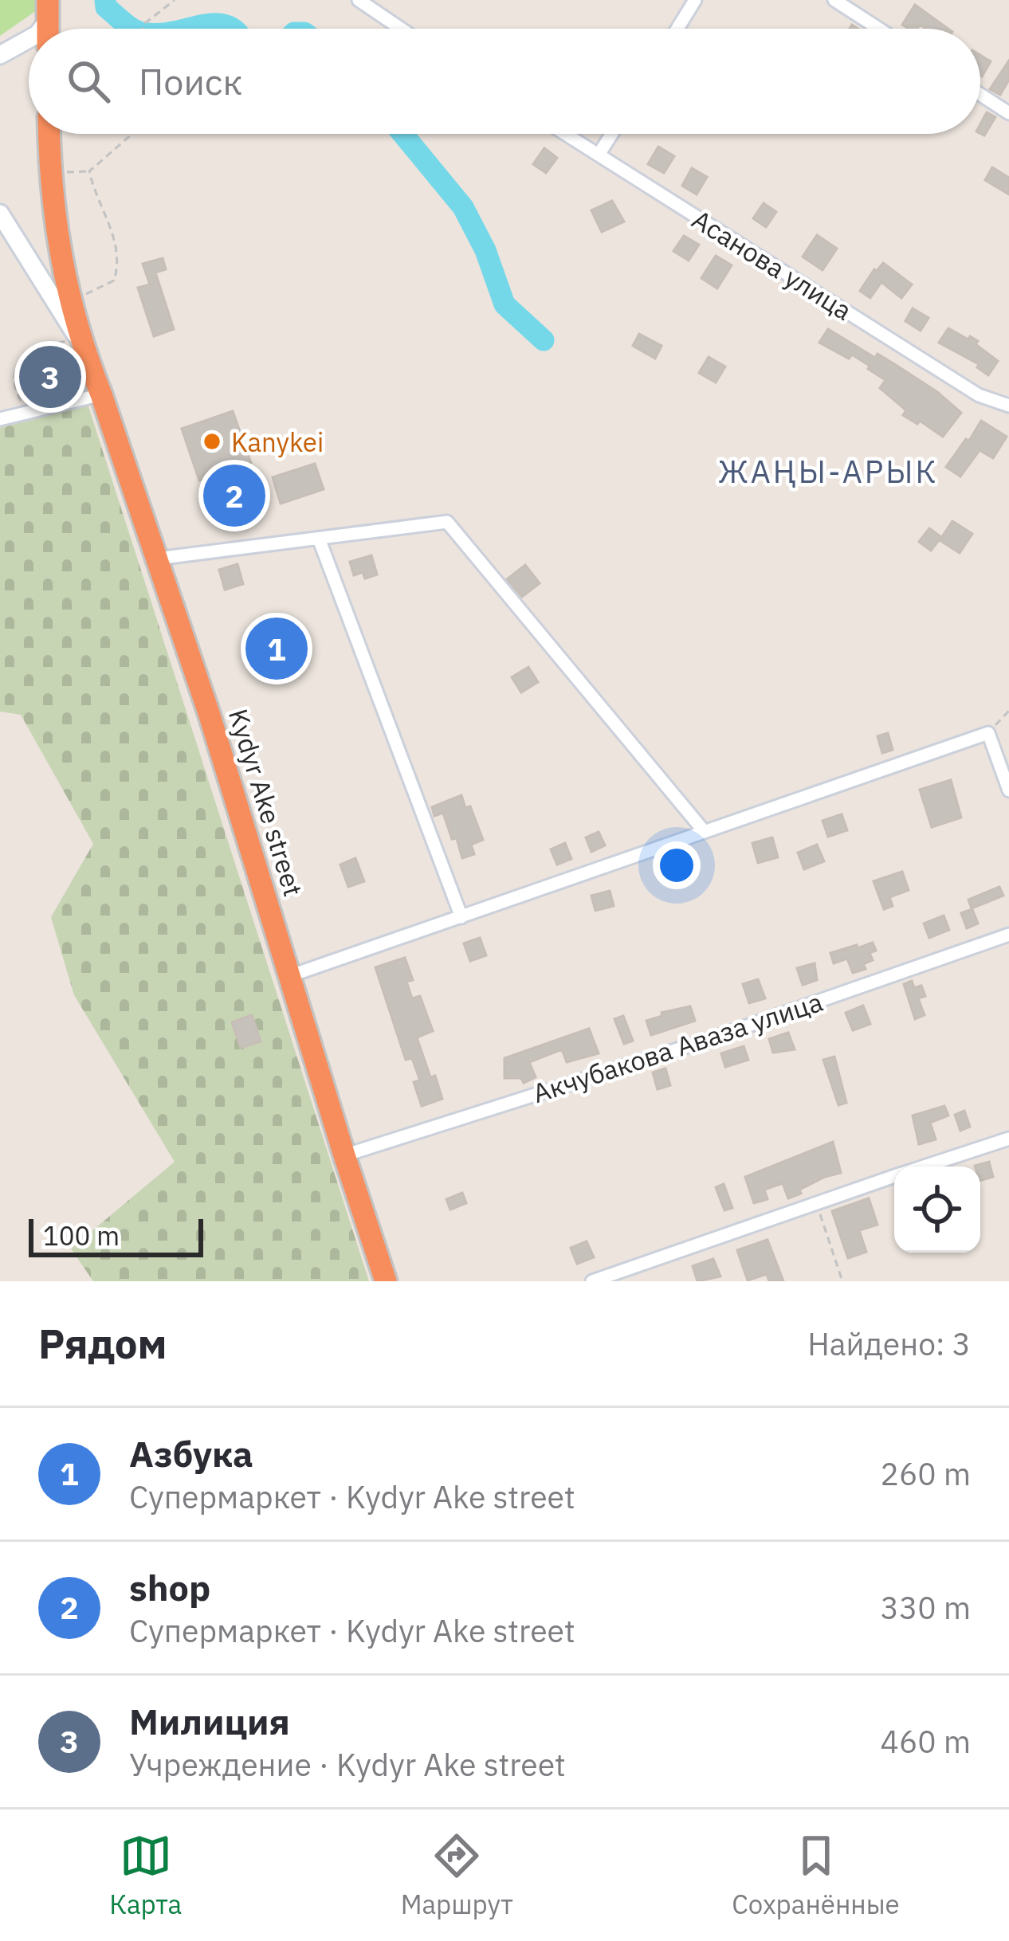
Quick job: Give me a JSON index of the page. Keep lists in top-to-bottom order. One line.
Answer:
{"streets":{"highway":["Kydyr Ake street"],"street":["Асанова улица","Акчубакова Аваза улица"]},"crossings":[["Kydyr Ake street","Акчубакова Аваза улица"]],"districts":["ЖАҢЫ-АРЫК"],"places":["Kanykei"],"scale_bar":"100 m","page":{"search":"Поиск","pins":["3","2","1"],"scale":"100 m","heading":["Рядом","Найдено: 3"],"list":[{"mark":"1","name":"Азбука","note":"Супермаркет · Kydyr Ake street","value":"260 m"},{"mark":"2","name":"shop","note":"Супермаркет · Kydyr Ake street","value":"330 m"},{"mark":"3","name":"Милиция","note":"Учреждение · Kydyr Ake street","value":"460 m"}],"nav":["Карта","Маршрут","Сохранённые"]}}
